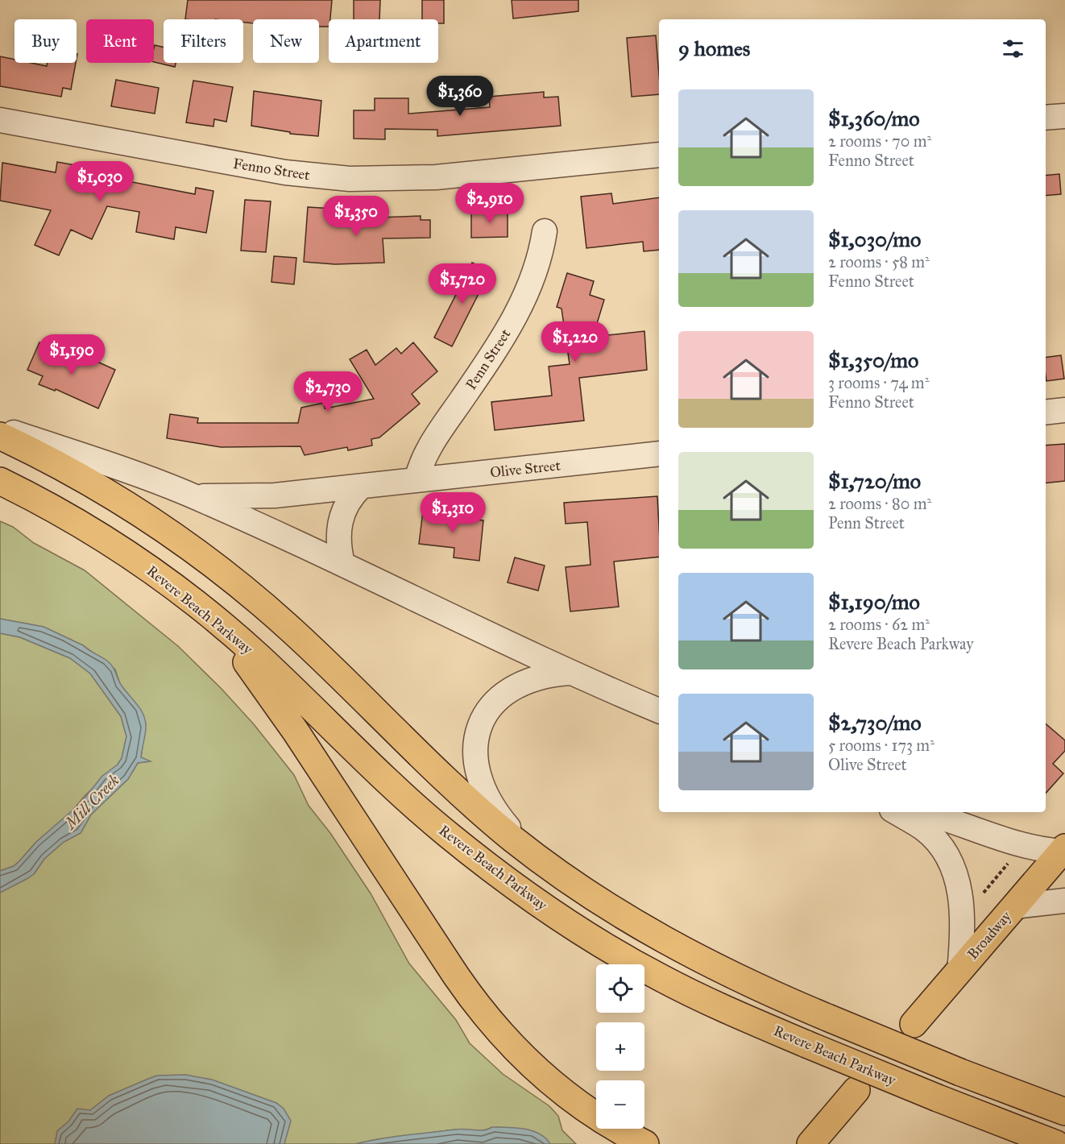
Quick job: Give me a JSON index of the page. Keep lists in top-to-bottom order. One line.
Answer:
{"streets":{"main road":["Revere Beach Parkway","Broadway"],"street":["Fenno Street","Penn Street","Olive Street"]},"crossings":[["Penn Street","Olive Street"]],"water":["Mill Creek"],"page":{"chip":["Buy","Rent","Filters","New","Apartment"],"heading":"9 homes","price":["$1,360","$1,030","$2,910","$1,350","$1,720","$1,220","$1,190","$2,730","$1,310"],"list":[{"name":"$1,360/mo","note":"2 rooms · 70 m² · Fenno Street"},{"name":"$1,030/mo","note":"2 rooms · 58 m² · Fenno Street"},{"name":"$1,350/mo","note":"3 rooms · 74 m² · Fenno Street"},{"name":"$1,720/mo","note":"2 rooms · 80 m² · Penn Street"},{"name":"$1,190/mo","note":"2 rooms · 62 m² · Revere Beach Parkway"},{"name":"$2,730/mo","note":"5 rooms · 173 m² · Olive Street"}],"map_buttons":["+","−"]}}
